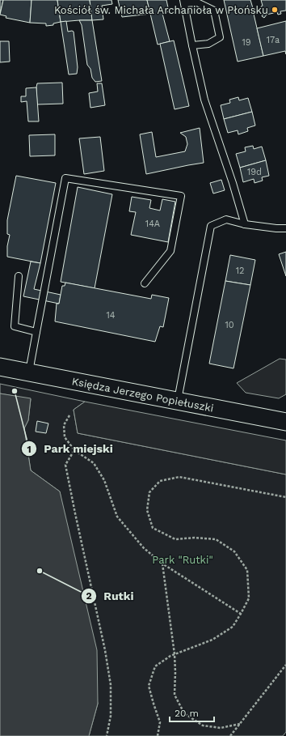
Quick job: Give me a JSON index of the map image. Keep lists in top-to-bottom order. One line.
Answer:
{"streets":{"street":["Księdza Jerzego Popiełuszki"]},"parks":["Park \"Rutki\""],"places":["Kościół św. Michała Archanioła w Płońsku","Park miejski","Rutki"],"house_numbers":["17a","19","19d","14A","12","14","10"],"scale_bar":"20 m"}
